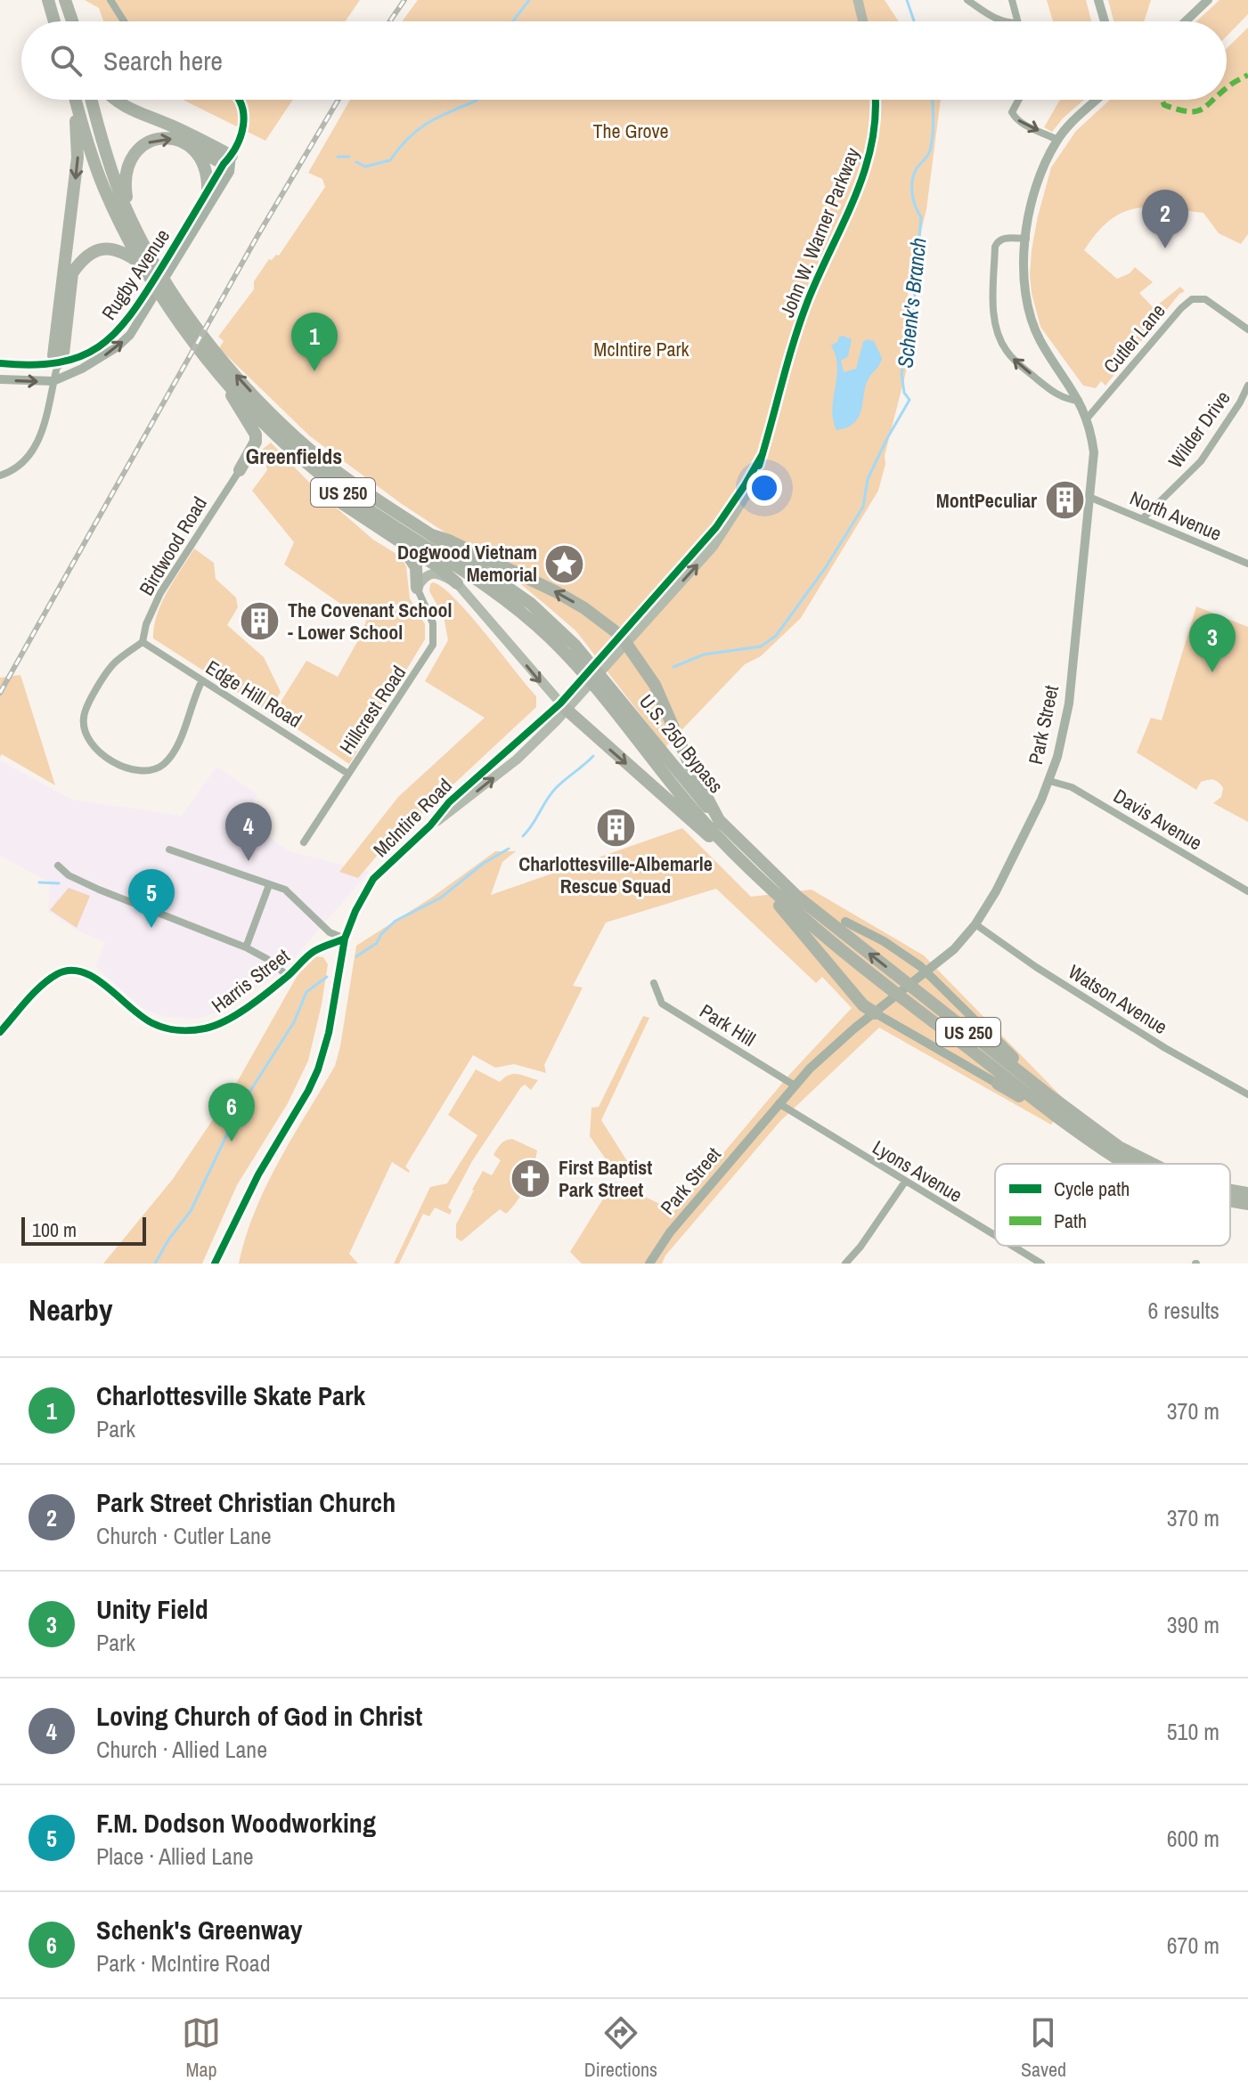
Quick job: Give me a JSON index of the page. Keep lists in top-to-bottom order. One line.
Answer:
{"streets":{"highway":["US 250","U.S. 250 Bypass"],"main road":["John W. Warner Parkway","McIntire Road"],"street":["Rugby Avenue","Cutler Lane","Wilder Drive","North Avenue","Birdwood Road","Edge Hill Road","Hillcrest Road","Park Street","Davis Avenue","Harris Street","Watson Avenue","Park Hill","Lyons Avenue"]},"crossings":[["John W. Warner Parkway","McIntire Road"],["Cutler Lane","Park Street"],["Wilder Drive","North Avenue"],["US 250","U.S. 250 Bypass"],["North Avenue","Park Street"],["Birdwood Road","Edge Hill Road"],["Edge Hill Road","Hillcrest Road"],["Park Street","Davis Avenue"],["Park Street","Watson Avenue"],["Park Street","Park Hill"],["Park Street","Lyons Avenue"],["McIntire Road","Harris Street"]],"districts":["Greenfields"],"water":["Schenk's Branch"],"parks":["The Grove","McIntire Park"],"places":{"building":["MontPeculiar","The Covenant School - Lower School","Charlottesville-Albemarle Rescue Squad"],"place":["Dogwood Vietnam Memorial"],"church":["First Baptist Park Street"]},"legend":["Cycle path","Path"],"scale_bar":"100 m","page":{"search":"Search here","pins":["2","1","3","4","5","6"],"scale":"100 m","heading":["Nearby","6 results"],"list":[{"mark":"1","name":"Charlottesville Skate Park","note":"Park","value":"370 m"},{"mark":"2","name":"Park Street Christian Church","note":"Church · Cutler Lane","value":"370 m"},{"mark":"3","name":"Unity Field","note":"Park","value":"390 m"},{"mark":"4","name":"Loving Church of God in Christ","note":"Church · Allied Lane","value":"510 m"},{"mark":"5","name":"F.M. Dodson Woodworking","note":"Place · Allied Lane","value":"600 m"},{"mark":"6","name":"Schenk's Greenway","note":"Park · McIntire Road","value":"670 m"}],"nav":["Map","Directions","Saved"]}}
